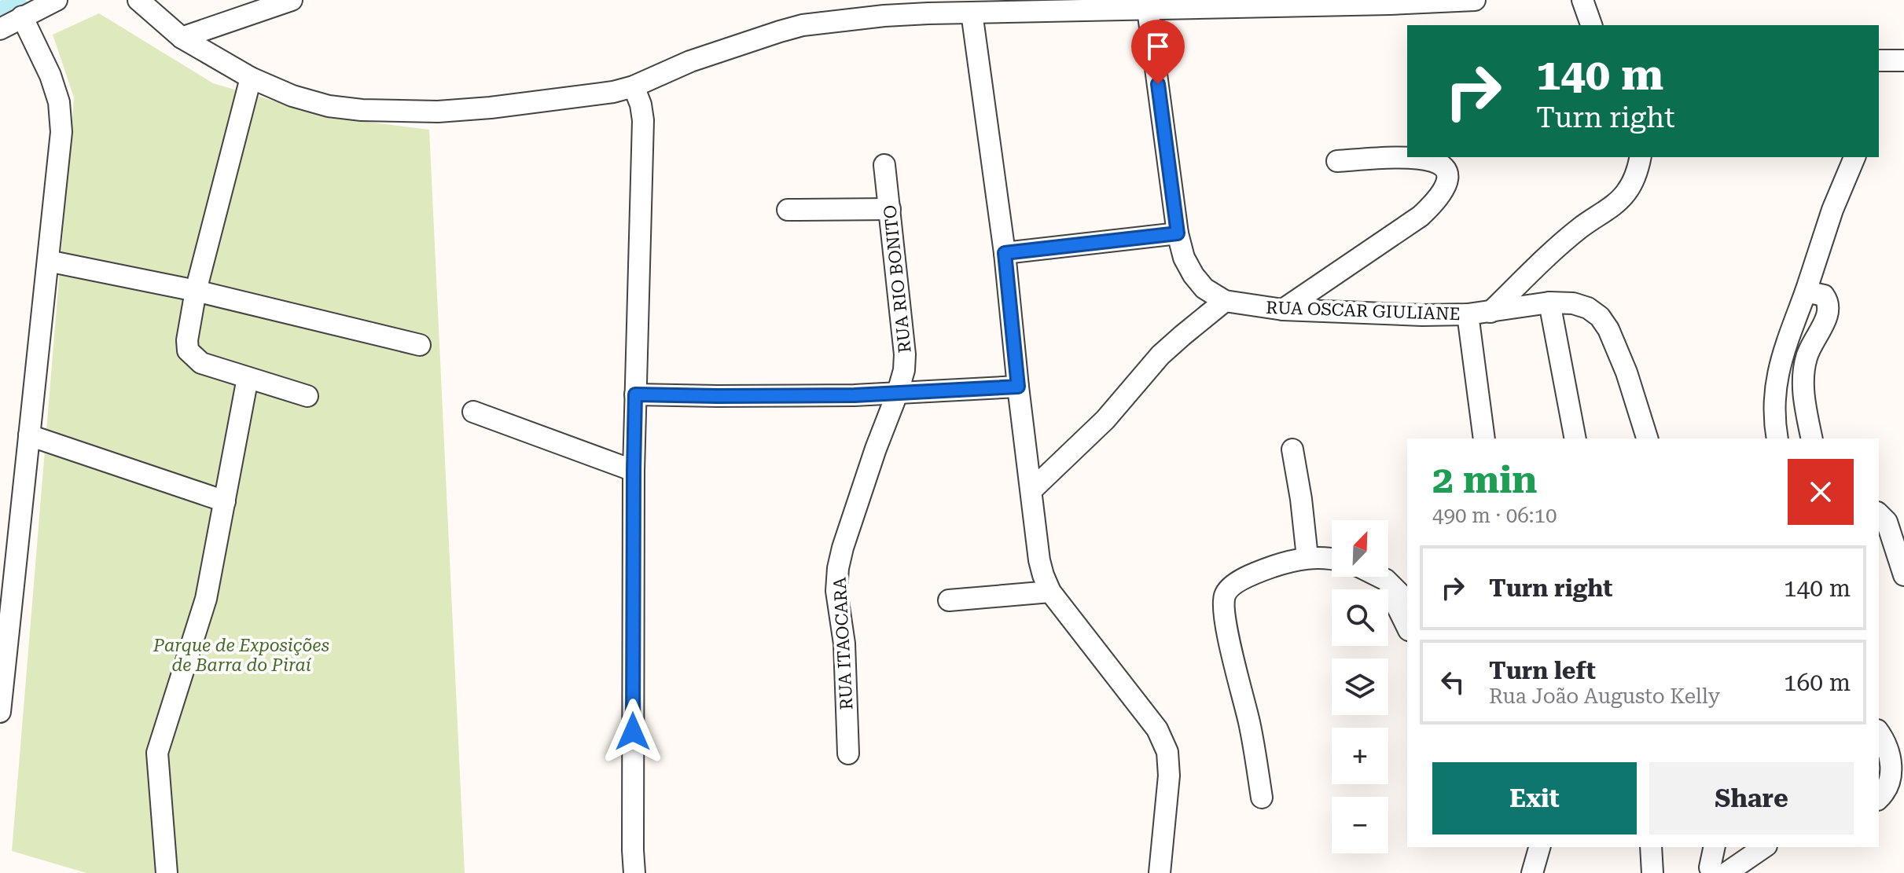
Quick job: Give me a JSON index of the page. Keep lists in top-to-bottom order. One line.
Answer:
{"streets":{"street":["RUA RIO BONITO","RUA OSCAR GIULIANE","RUA ITAOCARA"]},"crossings":[["RUA RIO BONITO","RUA ITAOCARA"]],"parks":["Parque de Exposições de Barra do Piraí"],"north":"top right","page":{"turn":["140 m","Turn right"],"heading":["2 min","490 m · 06:10"],"map_buttons":["+","−"],"list":[{"name":"Turn right","value":"140 m"},{"name":"Turn left","note":"Rua João Augusto Kelly","value":"160 m"}],"buttons":["Exit","Share"]}}
